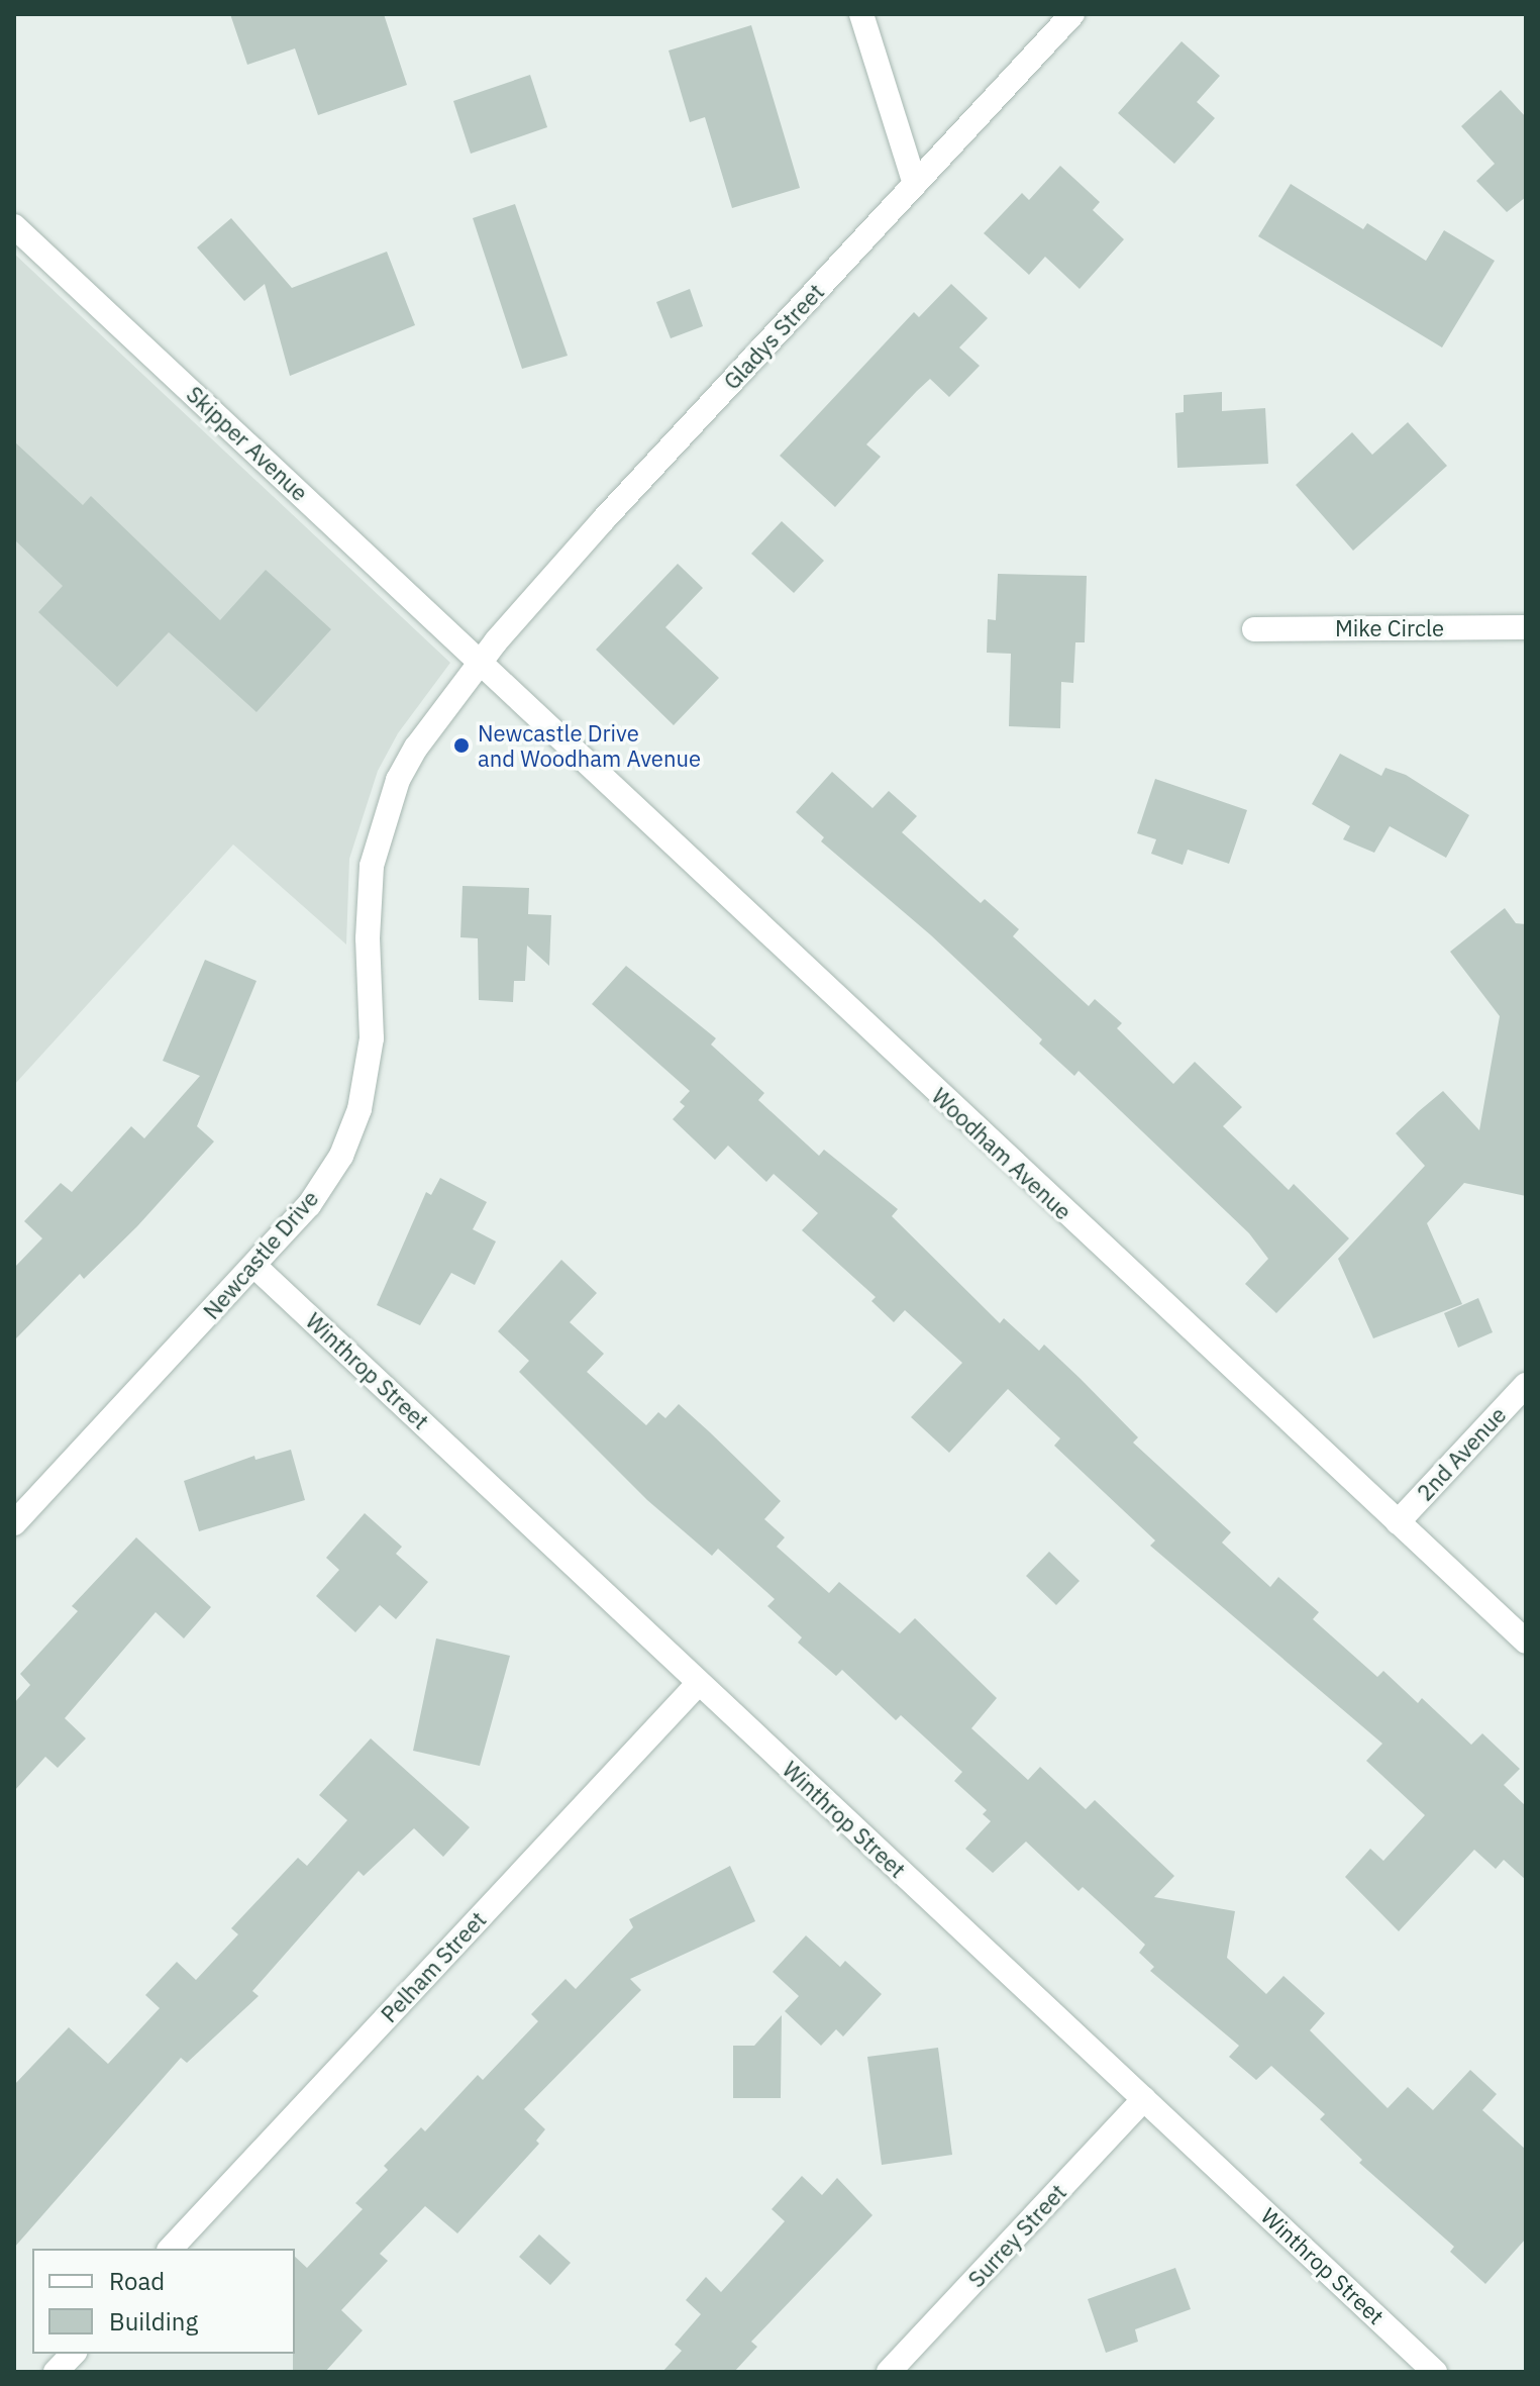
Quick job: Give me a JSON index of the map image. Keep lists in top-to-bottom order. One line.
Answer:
{"streets":{"street":["Gladys Street","Skipper Avenue","Mike Circle","Woodham Avenue","Newcastle Drive","Winthrop Street","2nd Avenue","Pelham Street","Surrey Street"]},"crossings":[["Gladys Street","Skipper Avenue"],["Gladys Street","Woodham Avenue"],["Gladys Street","Newcastle Drive"],["Skipper Avenue","Woodham Avenue"],["Skipper Avenue","Newcastle Drive"],["Woodham Avenue","Newcastle Drive"],["Woodham Avenue","2nd Avenue"],["Newcastle Drive","Winthrop Street"],["Winthrop Street","Pelham Street"],["Winthrop Street","Surrey Street"]],"places":["Newcastle Drive and Woodham Avenue"],"legend":["Road","Building"]}
